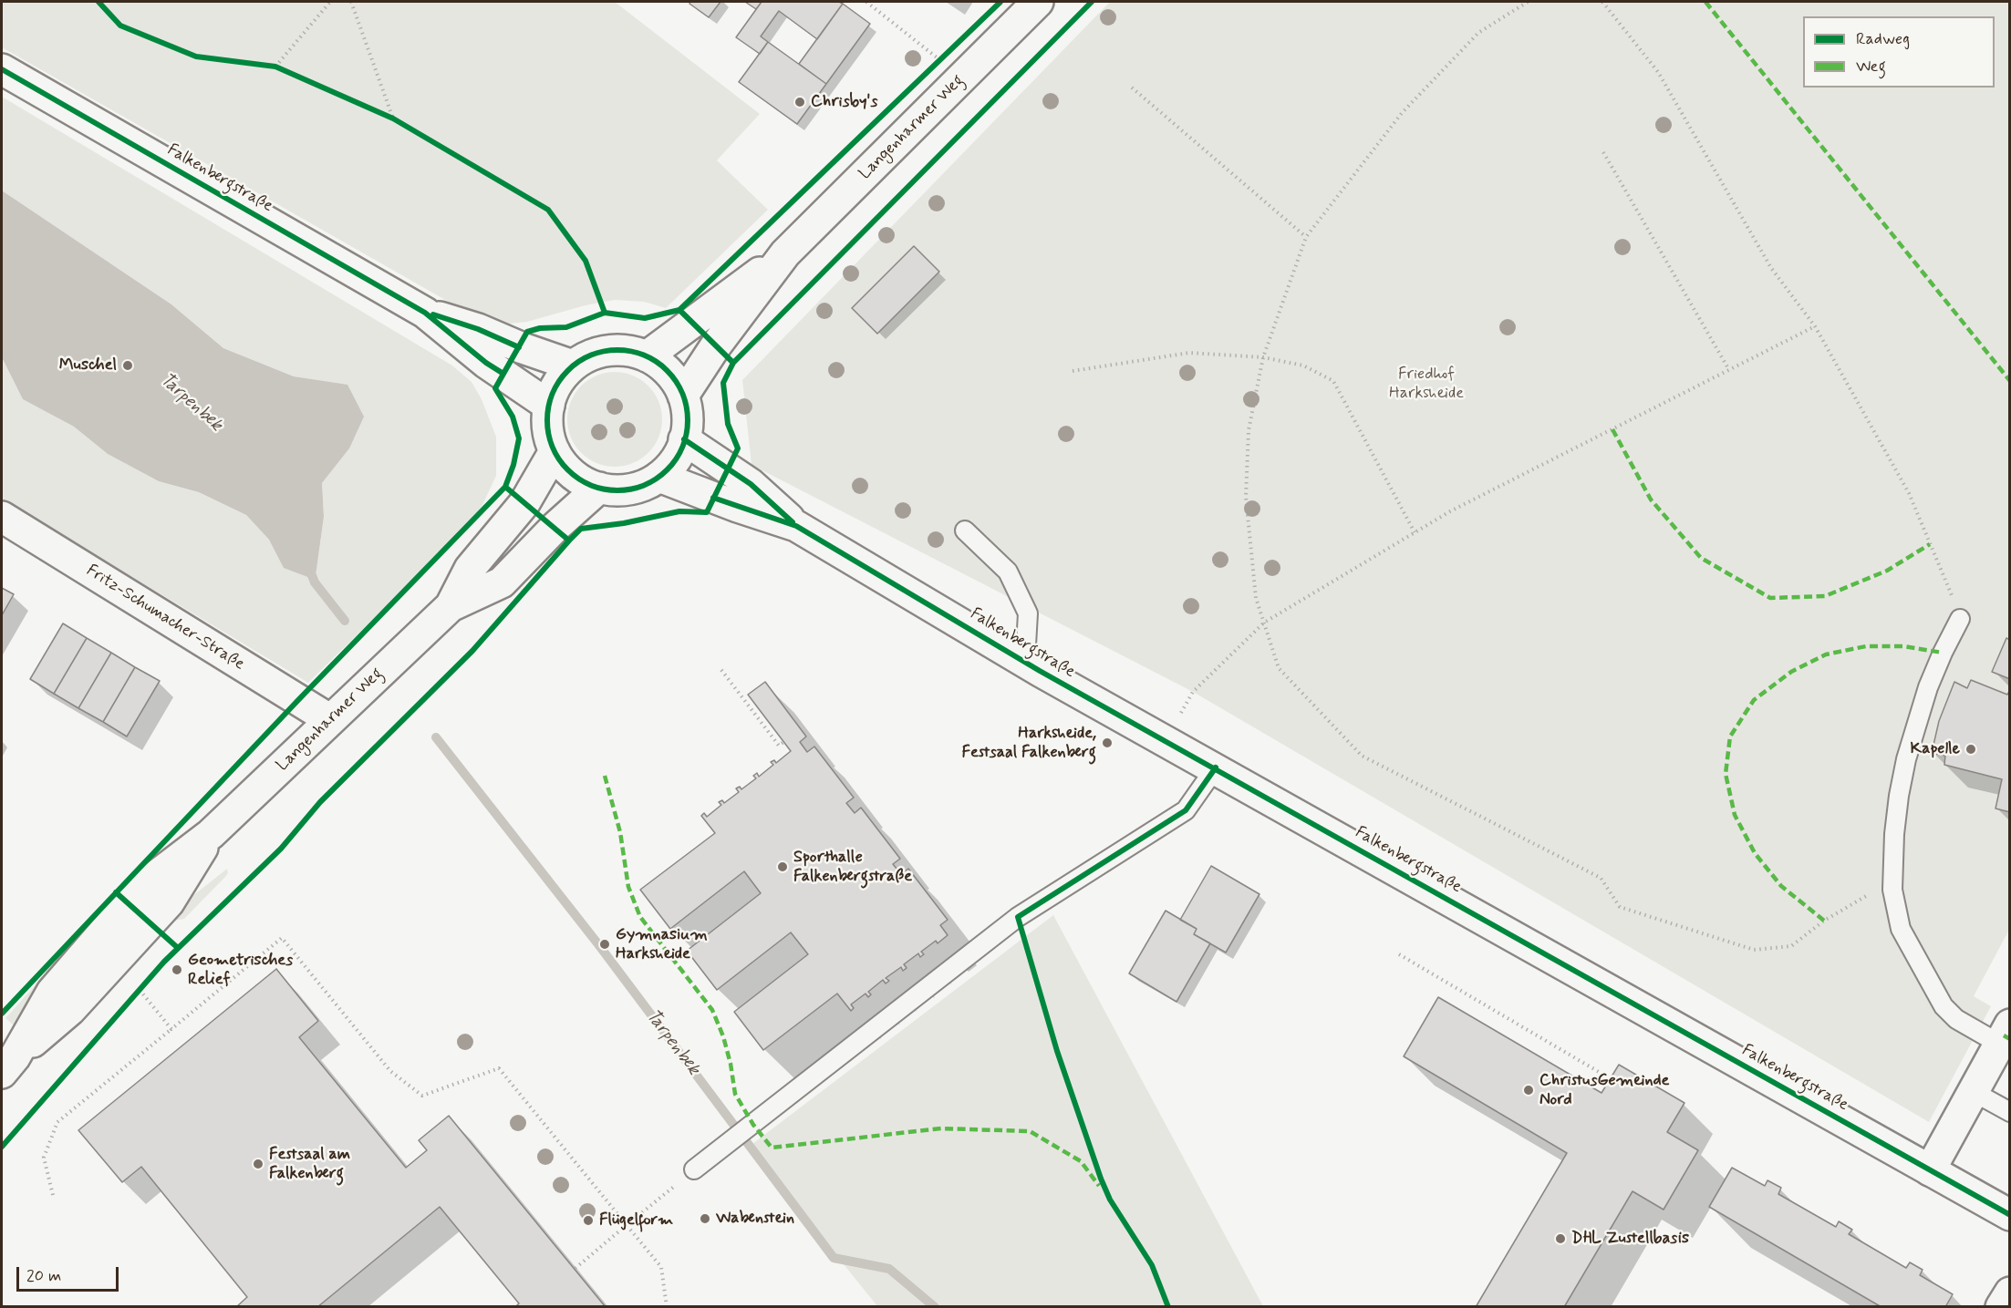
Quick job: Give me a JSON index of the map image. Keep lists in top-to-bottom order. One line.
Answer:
{"streets":{"street":["Langenharmer Weg","Falkenbergstraße","Fritz-Schumacher-Straße"]},"crossings":[["Langenharmer Weg","Falkenbergstraße"],["Langenharmer Weg","Fritz-Schumacher-Straße"]],"water":["Tarpenbek"],"parks":["Friedhof Harksheide"],"places":["Chrisby's","Muschel","Harksheide, Festsaal Falkenberg","Kapelle","Sporthalle Falkenbergstraße","Gymnasium Harksheide","Geometrisches Relief","ChristusGemeinde Nord","Festsaal am Falkenberg","Wabenstein","Flügelform","DHL Zustellbasis"],"legend":["Radweg","Weg"],"scale_bar":"20 m"}
